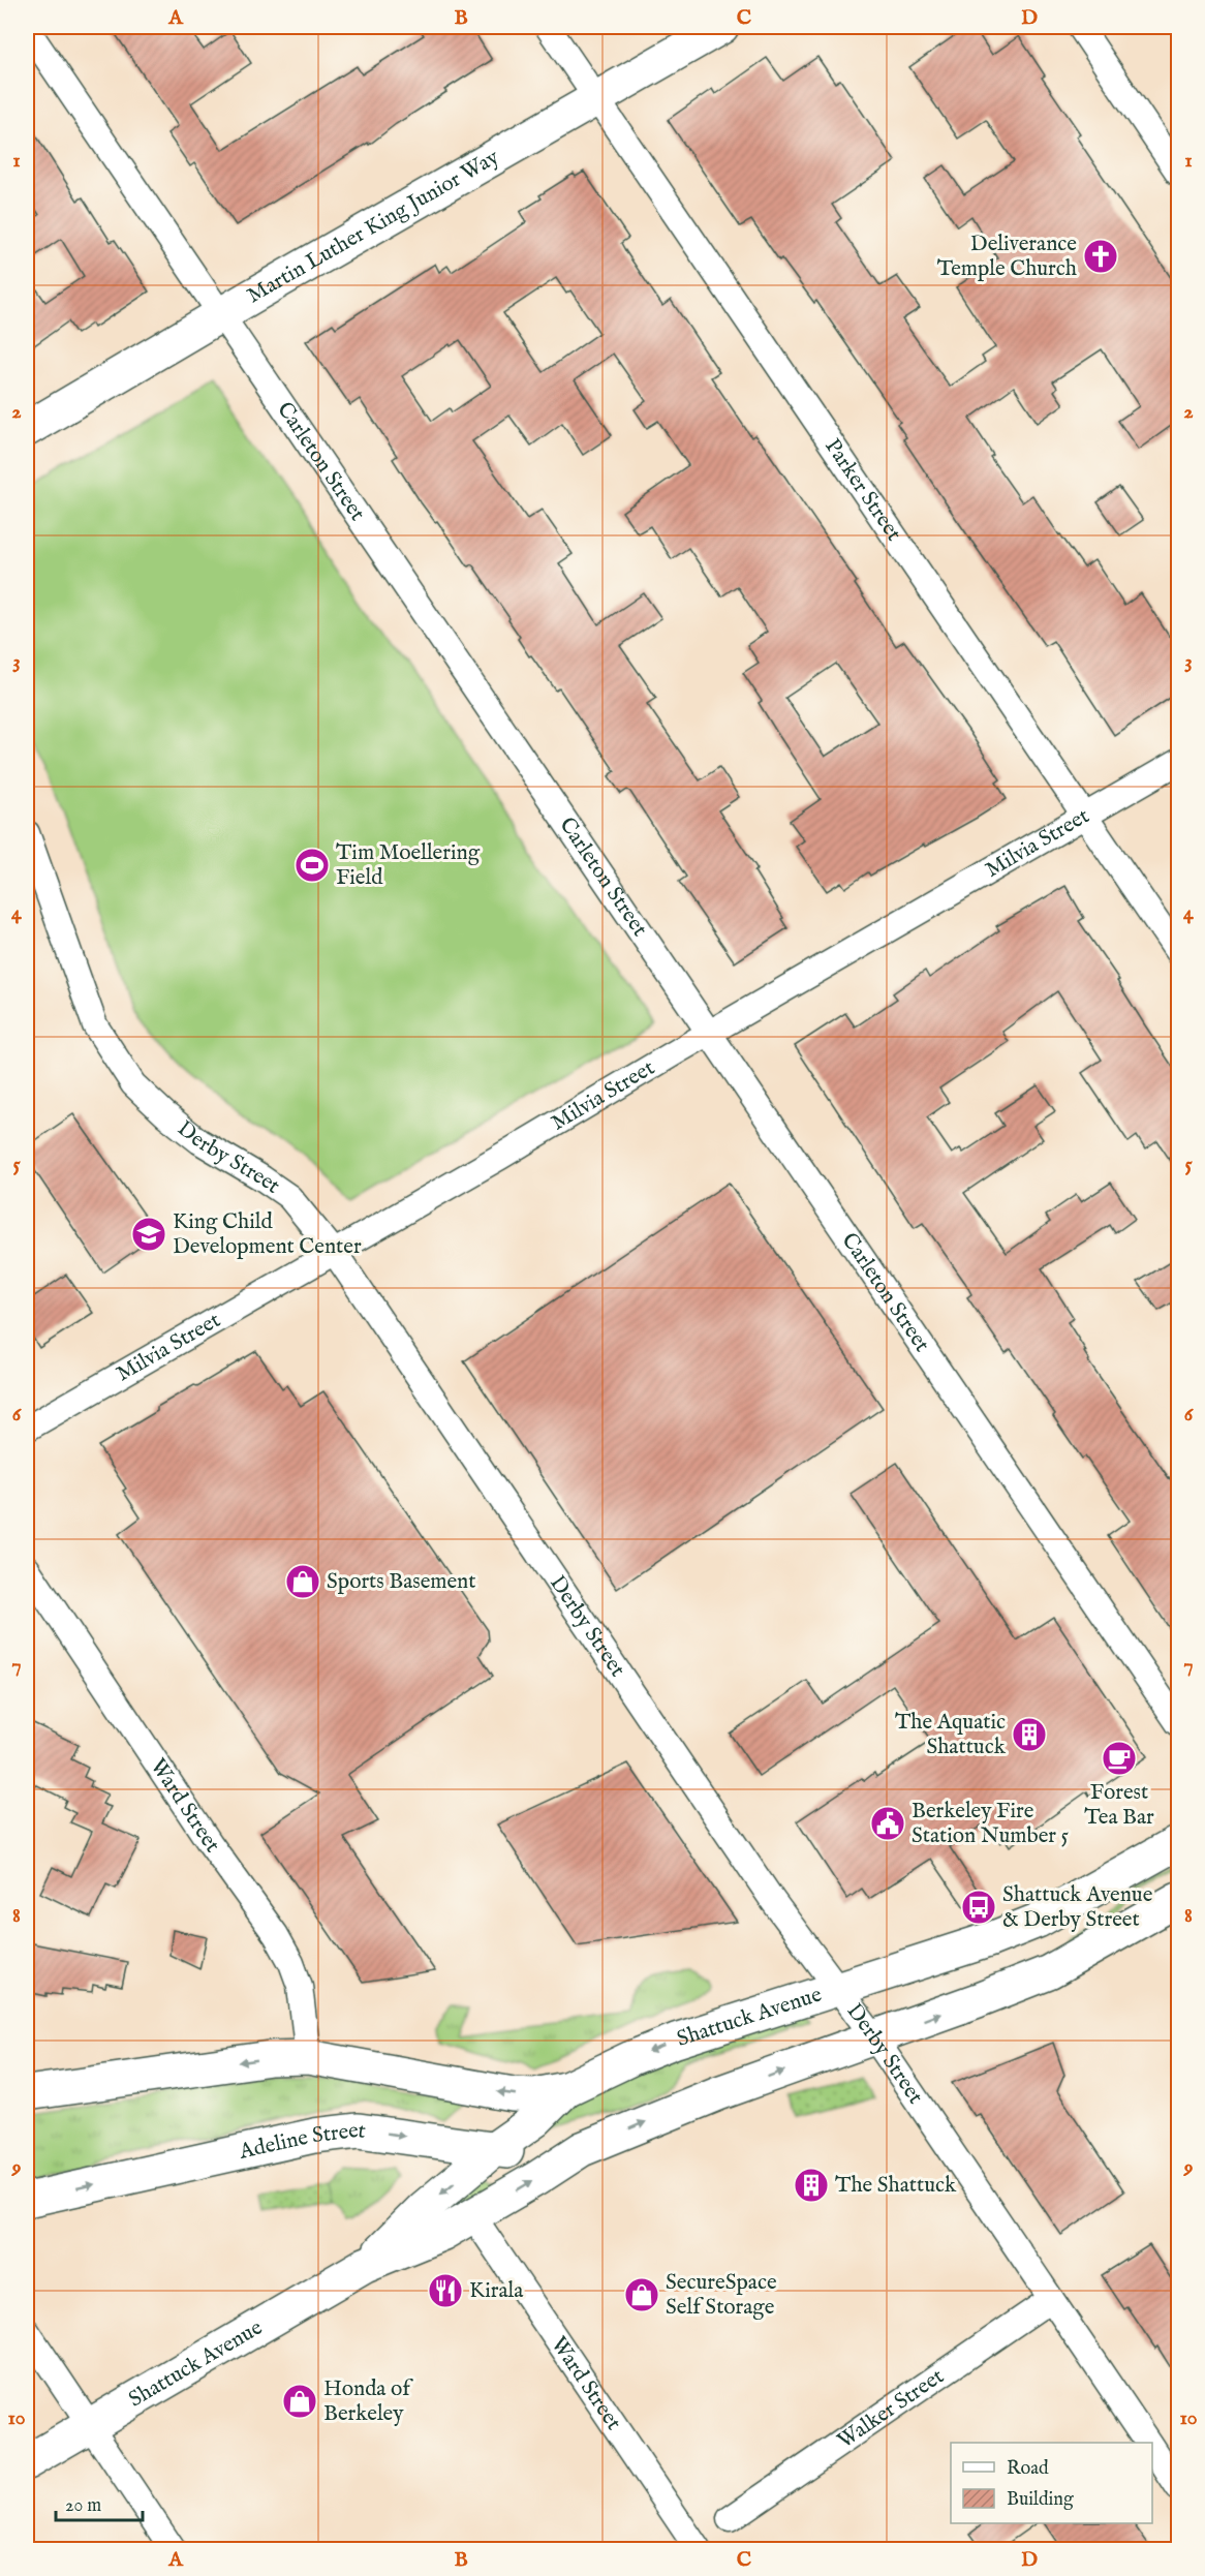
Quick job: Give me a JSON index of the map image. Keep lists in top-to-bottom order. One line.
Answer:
{"streets":{"main road":["Martin Luther King Junior Way","Shattuck Avenue","Adeline Street"],"street":["Carleton Street","Parker Street","Milvia Street","Derby Street","Ward Street","Walker Street"]},"crossings":[["Martin Luther King Junior Way","Carleton Street"],["Martin Luther King Junior Way","Parker Street"],["Carleton Street","Milvia Street"],["Parker Street","Milvia Street"],["Milvia Street","Derby Street"],["Derby Street","Shattuck Avenue"],["Derby Street","Walker Street"],["Ward Street","Shattuck Avenue"],["Shattuck Avenue","Adeline Street"]],"places":{"church":["Deliverance Temple Church"],"sports":["Tim Moellering Field"],"school or university":["King Child Development Center"],"shop":["Sports Basement","SecureSpace Self Storage","Honda of Berkeley"],"building":["The Aquatic Shattuck","The Shattuck"],"cafe":["Forest Tea Bar"],"public building":["Berkeley Fire Station Number 5"],"bus stop":["Shattuck Avenue & Derby Street"],"restaurant":["Kirala"]},"legend":["Road","Building"],"scale_bar":"20 m","grid":{"columns":["A","B","C","D"],"rows":["1","2","3","4","5","6","7","8","9","10"]}}
